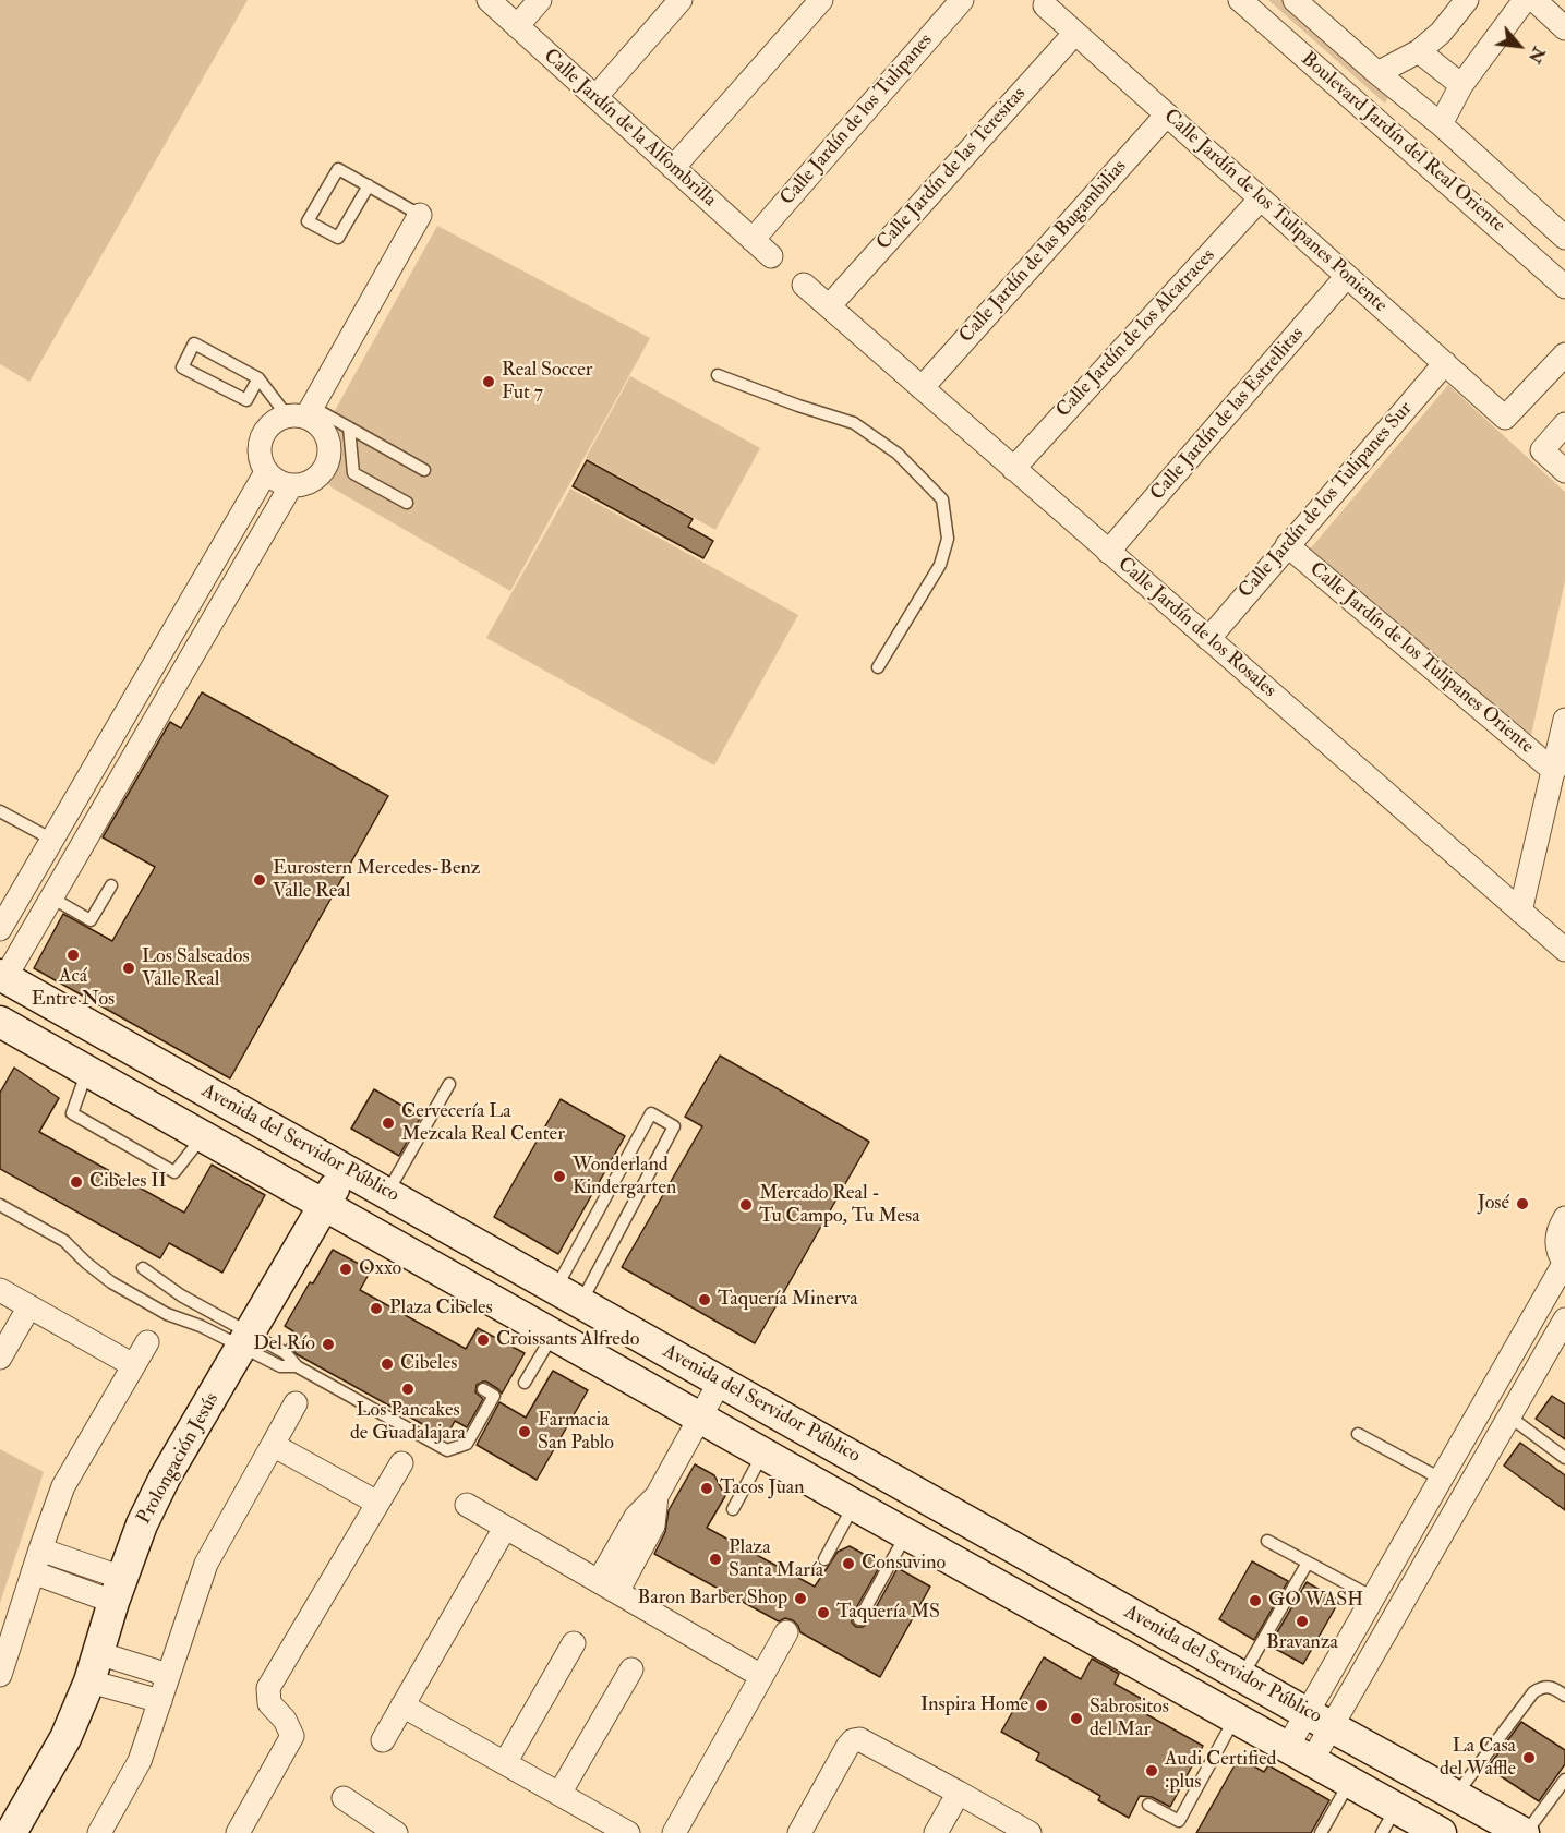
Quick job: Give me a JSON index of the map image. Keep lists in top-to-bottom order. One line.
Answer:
{"streets":{"street":["Calle Jardín de los Tulipanes","Calle Jardín de la Alfombrilla","Boulevard Jardín del Real Oriente","Calle Jardín de las Teresitas","Calle Jardín de los Tulipanes Poniente","Calle Jardín de las Bugambilias","Calle Jardín de los Alcatraces","Calle Jardín de las Estrellitas","Calle Jardín de los Tulipanes Sur","Calle Jardín de los Rosales","Calle Jardín de los Tulipanes Oriente","Avenida del Servidor Público","Prolongación Jesús"]},"crossings":[["Calle Jardín de los Tulipanes","Calle Jardín de la Alfombrilla"],["Calle Jardín de las Teresitas","Calle Jardín de los Tulipanes Poniente"],["Calle Jardín de las Teresitas","Calle Jardín de los Rosales"],["Calle Jardín de los Tulipanes Poniente","Calle Jardín de las Bugambilias"],["Calle Jardín de los Tulipanes Poniente","Calle Jardín de los Alcatraces"],["Calle Jardín de los Tulipanes Poniente","Calle Jardín de las Estrellitas"],["Calle Jardín de los Tulipanes Poniente","Calle Jardín de los Tulipanes Sur"],["Calle Jardín de las Bugambilias","Calle Jardín de los Rosales"],["Calle Jardín de los Alcatraces","Calle Jardín de los Rosales"],["Calle Jardín de las Estrellitas","Calle Jardín de los Rosales"],["Calle Jardín de los Tulipanes Sur","Calle Jardín de los Rosales"],["Calle Jardín de los Tulipanes Sur","Calle Jardín de los Tulipanes Oriente"],["Avenida del Servidor Público","Prolongación Jesús"]],"places":["Real Soccer Fut 7","Eurostern Mercedes-Benz Valle Real","Acá Entre Nos","Los Salseados Valle Real","Cervecería La Mezcala Real Center","Wonderland Kindergarten","Cibeles II","José","Mercado Real - Tu Campo, Tu Mesa","Oxxo","Taquería Minerva","Plaza Cibeles","Croissants Alfredo","Del Río","Cibeles","Los Pancakes de Guadalajara","Farmacia San Pablo","Tacos Juan","Plaza Santa María","Consuvino","Baron Barber Shop","GO WASH","Taquería MS","Bravanza","Inspira Home","Sabrositos del Mar","La Casa del Waffle","Audi Certified :plus"],"north":"bottom right"}
